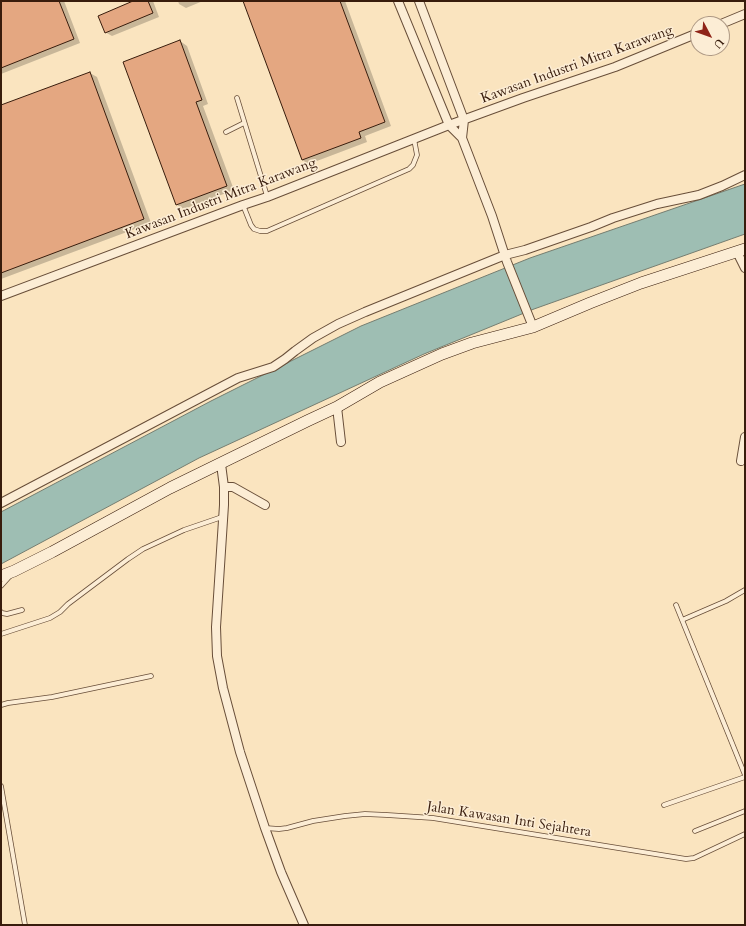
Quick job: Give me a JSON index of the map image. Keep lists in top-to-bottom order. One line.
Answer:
{"streets":{"street":["Kawasan Industri Mitra Karawang"],"lane":["Jalan Kawasan Inti Sejahtera"]},"north":"bottom right"}
